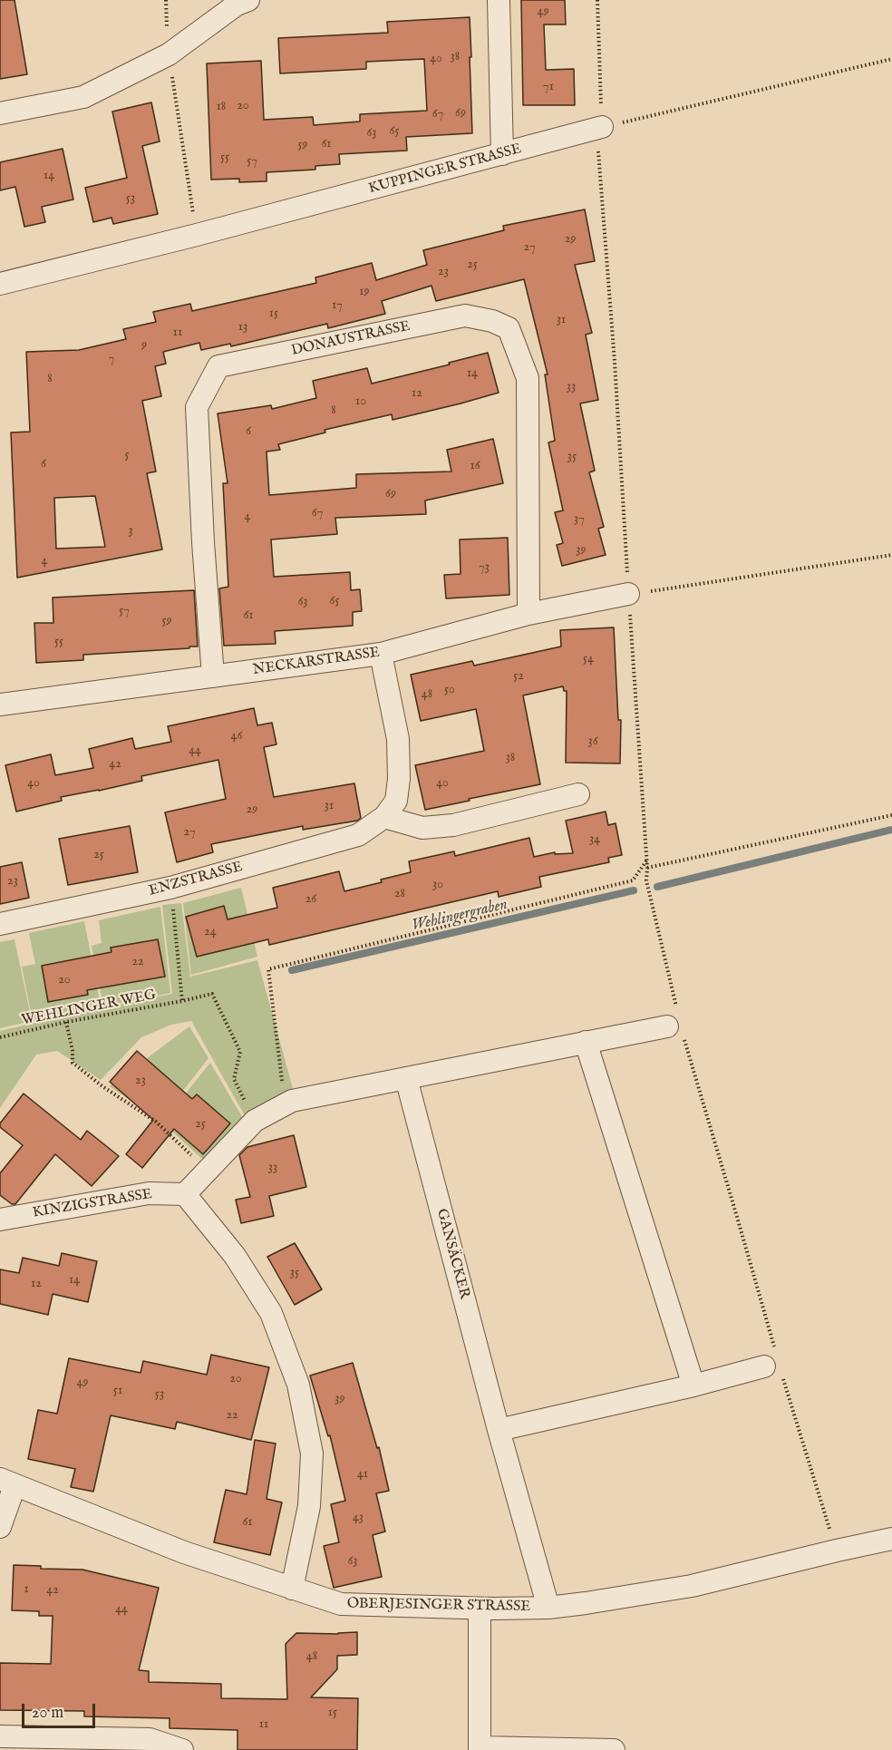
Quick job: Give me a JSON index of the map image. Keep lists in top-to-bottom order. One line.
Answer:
{"streets":{"street":["KUPPINGER STRASSE","DONAUSTRASSE","NECKARSTRASSE","ENZSTRASSE","KINZIGSTRASSE","GANSÄCKER","OBERJESINGER STRASSE"],"path":["WEHLINGER WEG"]},"crossings":[["DONAUSTRASSE","NECKARSTRASSE"],["NECKARSTRASSE","ENZSTRASSE"],["GANSÄCKER","OBERJESINGER STRASSE"]],"water":["Wehlingergraben"],"house_numbers":["49","38","40","71","20","18","69","67","65","63","61","59","55","57","14","53","29","27","25","23","19","17","15","31","13","11","9","7","14","8","33","12","10","8","6","5","35","6","16","69","67","4","37","3","39","4","73","65","63","57","61","59","55","54","52","50","48","46","36","44","38","42","40","40","31","29","27","34","25","23","30","28","26","24","22","20","23","25","33","35","14","12","20","49","51","53","39","22","41","43","61","63","1","42","44","48","15","11"],"scale_bar":"20 m"}
